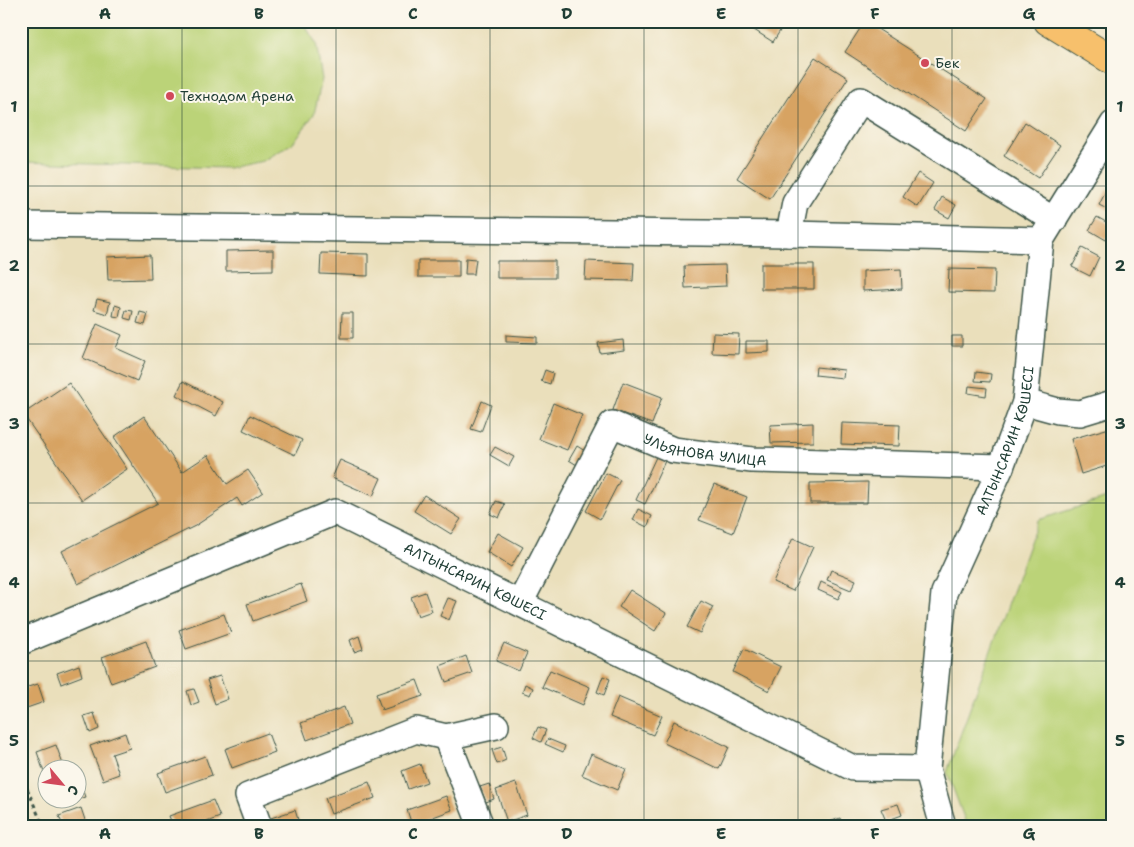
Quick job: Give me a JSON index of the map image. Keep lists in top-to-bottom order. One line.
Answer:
{"streets":{"street":["АЛТЫНСАРИН КӨШЕСІ","УЛЬЯНОВА УЛИЦА"]},"crossings":[["АЛТЫНСАРИН КӨШЕСІ","УЛЬЯНОВА УЛИЦА"]],"places":["Бек","Технодом Арена"],"north":"bottom right","grid":{"columns":["A","B","C","D","E","F","G"],"rows":["1","2","3","4","5"]}}
